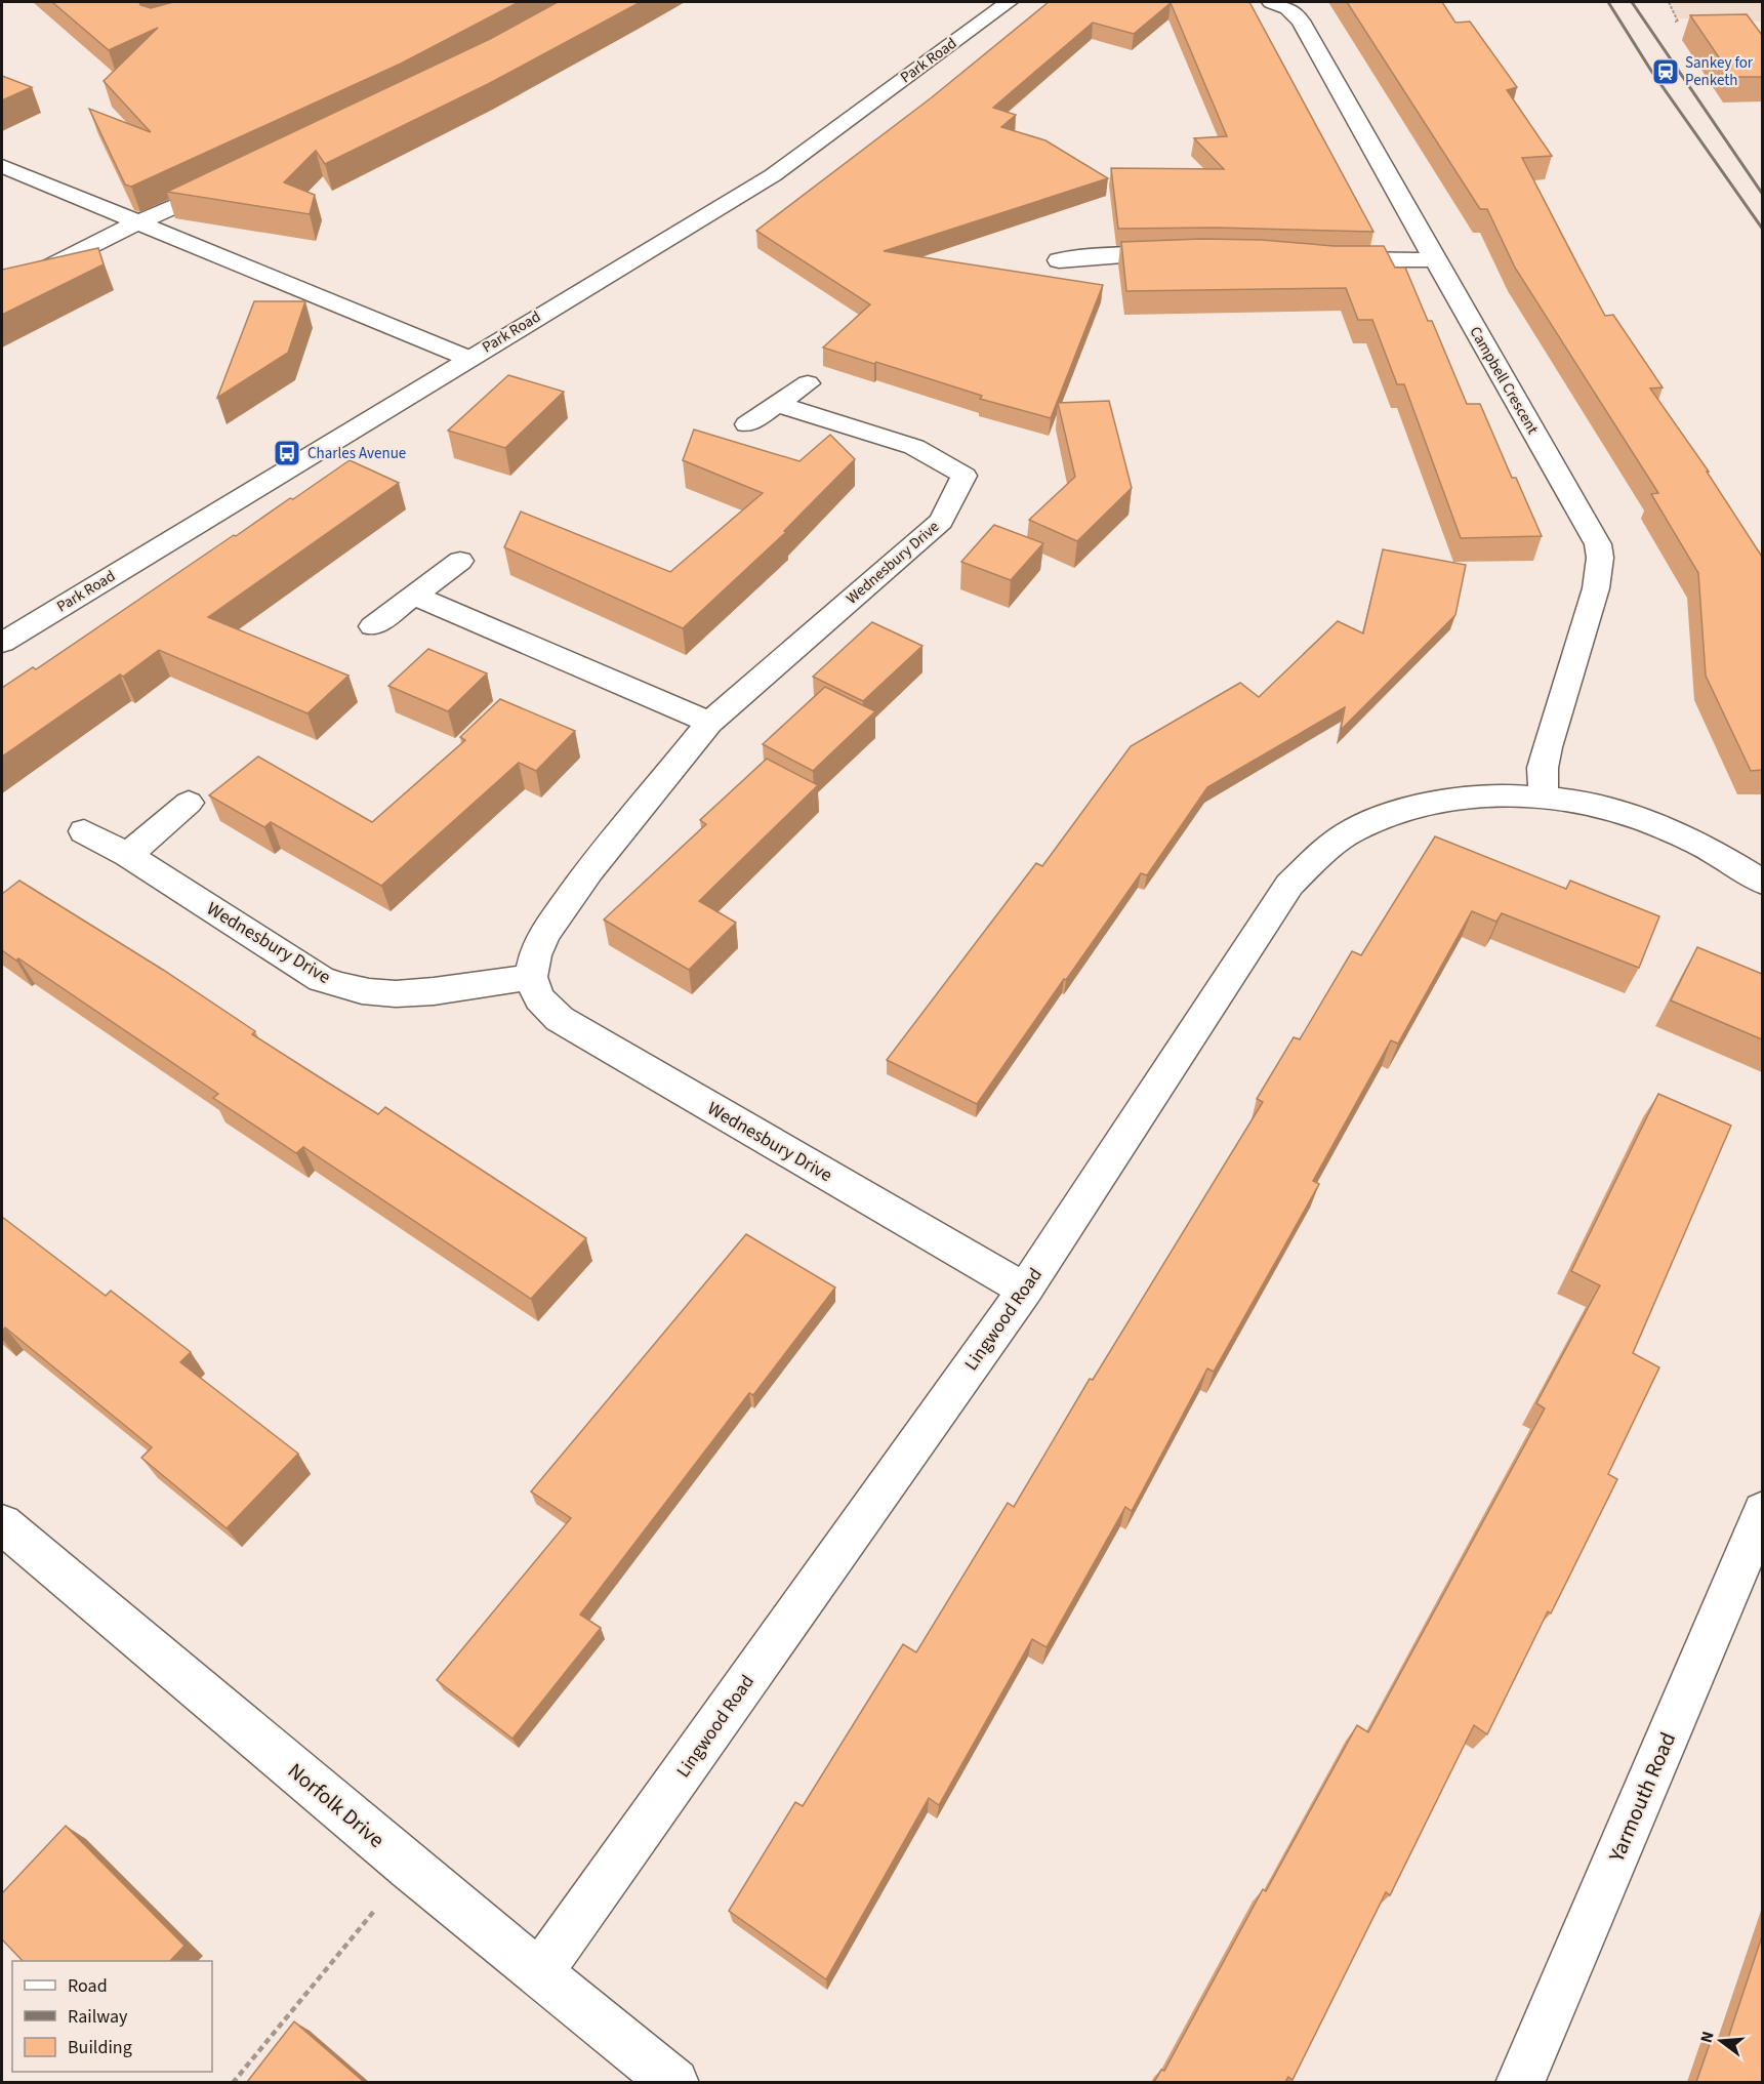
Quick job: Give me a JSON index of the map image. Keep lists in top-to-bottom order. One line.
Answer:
{"streets":{"street":["Park Road","Campbell Crescent","Wednesbury Drive","Lingwood Road","Yarmouth Road","Norfolk Drive"]},"crossings":[["Campbell Crescent","Lingwood Road"],["Wednesbury Drive","Lingwood Road"],["Lingwood Road","Norfolk Drive"]],"places":{"station":["Sankey for Penketh"],"bus stop":["Charles Avenue"]},"legend":["Road","Railway","Building"],"north":"left"}
